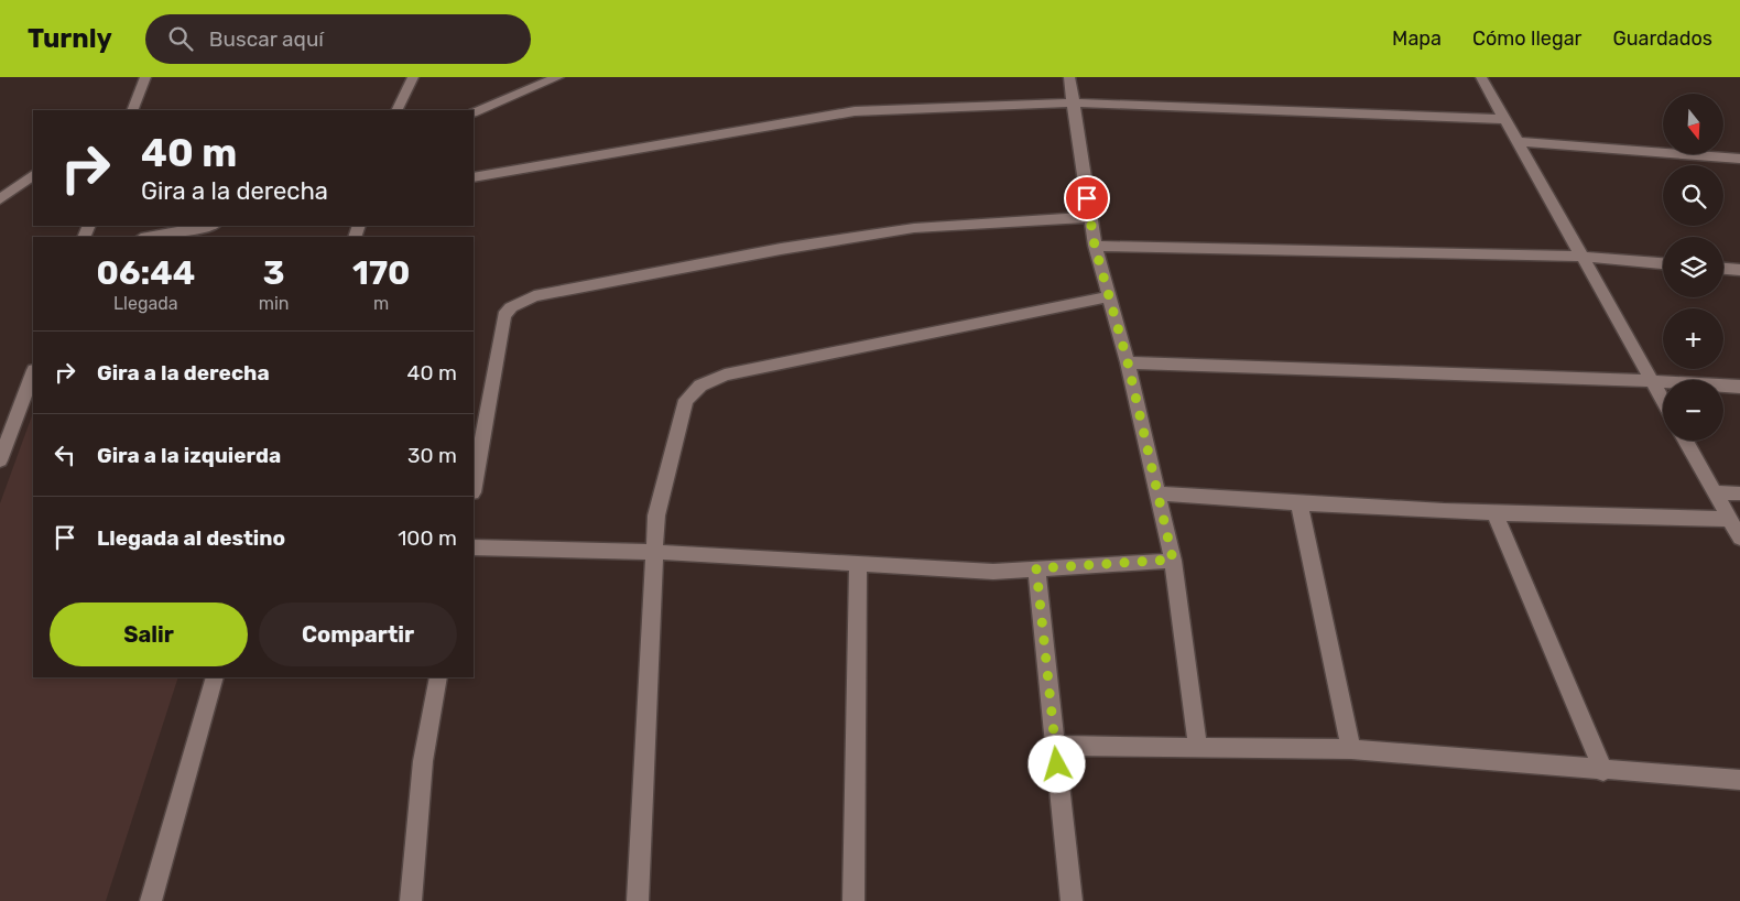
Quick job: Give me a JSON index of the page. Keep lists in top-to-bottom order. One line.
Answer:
{"north":"bottom","page":{"header":"Turnly","search":"Buscar aquí","nav":["Mapa","Cómo llegar","Guardados"],"map_buttons":["+","−"],"turn":["40 m","Gira a la derecha"],"eta":["06:44","Llegada","3","min","170","m"],"list":[{"name":"Gira a la derecha","value":"40 m"},{"name":"Gira a la izquierda","value":"30 m"},{"name":"Llegada al destino","value":"100 m"}],"buttons":["Salir","Compartir"]}}
